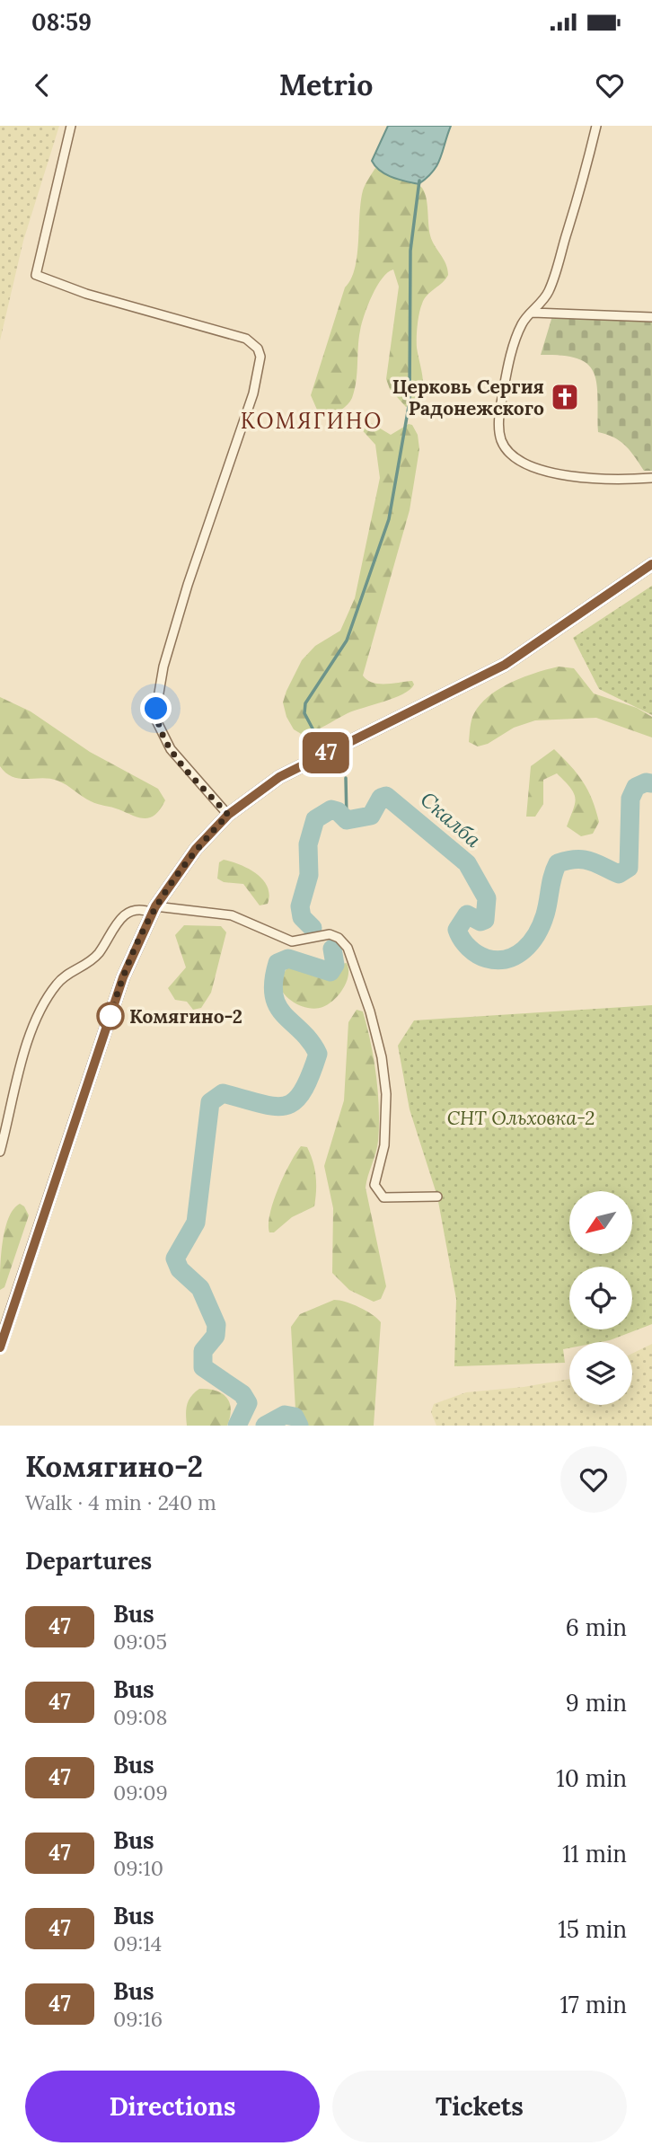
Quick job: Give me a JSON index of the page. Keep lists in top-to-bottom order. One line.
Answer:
{"districts":["КОМЯГИНО"],"water":["Скалба"],"parks":["СНТ Ольховка-2"],"places":{"church":["Церковь Сергия Радонежского"],"other":["Комягино-2"]},"lines":["bus line 47"],"north":"bottom left","page":{"status":"08:59","header":"Metrio","on_map":"47","heading":[["Комягино-2","Walk · 4 min · 240 m"],"Departures"],"list":[{"mark":"47","name":"Bus","note":"09:05","value":"6 min"},{"mark":"47","name":"Bus","note":"09:08","value":"9 min"},{"mark":"47","name":"Bus","note":"09:09","value":"10 min"},{"mark":"47","name":"Bus","note":"09:10","value":"11 min"},{"mark":"47","name":"Bus","note":"09:14","value":"15 min"},{"mark":"47","name":"Bus","note":"09:16","value":"17 min"}],"buttons":["Directions","Tickets"]}}
